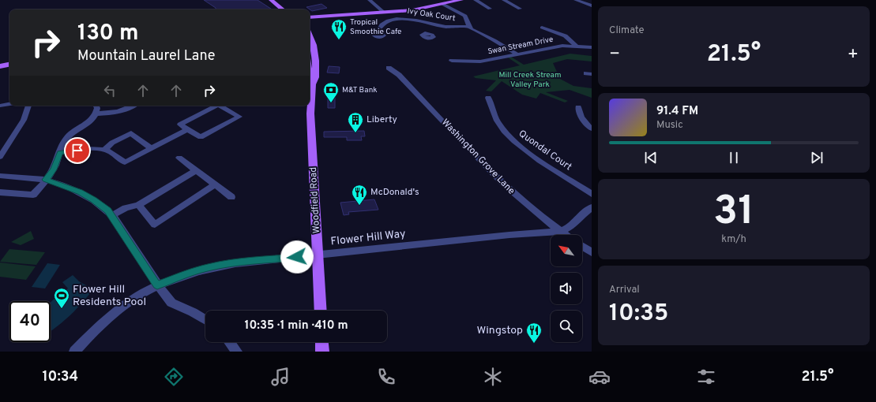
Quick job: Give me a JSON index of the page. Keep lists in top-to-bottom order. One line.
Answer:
{"streets":{"main road":["Woodfield Road"],"street":["Ivy Oak Court","Swan Stream Drive","Quondal Court","Washington Grove Lane","Flower Hill Way"]},"crossings":[["Washington Grove Lane","Flower Hill Way"],["Woodfield Road","Flower Hill Way"]],"parks":["Mill Creek Stream Valley Park"],"places":{"restaurant":["Tropical Smoothie Cafe","McDonald's","Wingstop"],"bank":["M&T Bank"],"building":["Liberty"],"sports":["Flower Hill Residents Pool"]},"north":"top left","page":{"tile":["Climate",["31","km/h"],["Arrival","10:35"]],"turn":["130 m","Mountain Laurel Lane"],"heat":["−","21.5°","+"],"song":["91.4 FM","Music"],"limit":"40","trip":"10:35 · 1 min · 410 m","tabs":["10:34","21.5°"]}}
